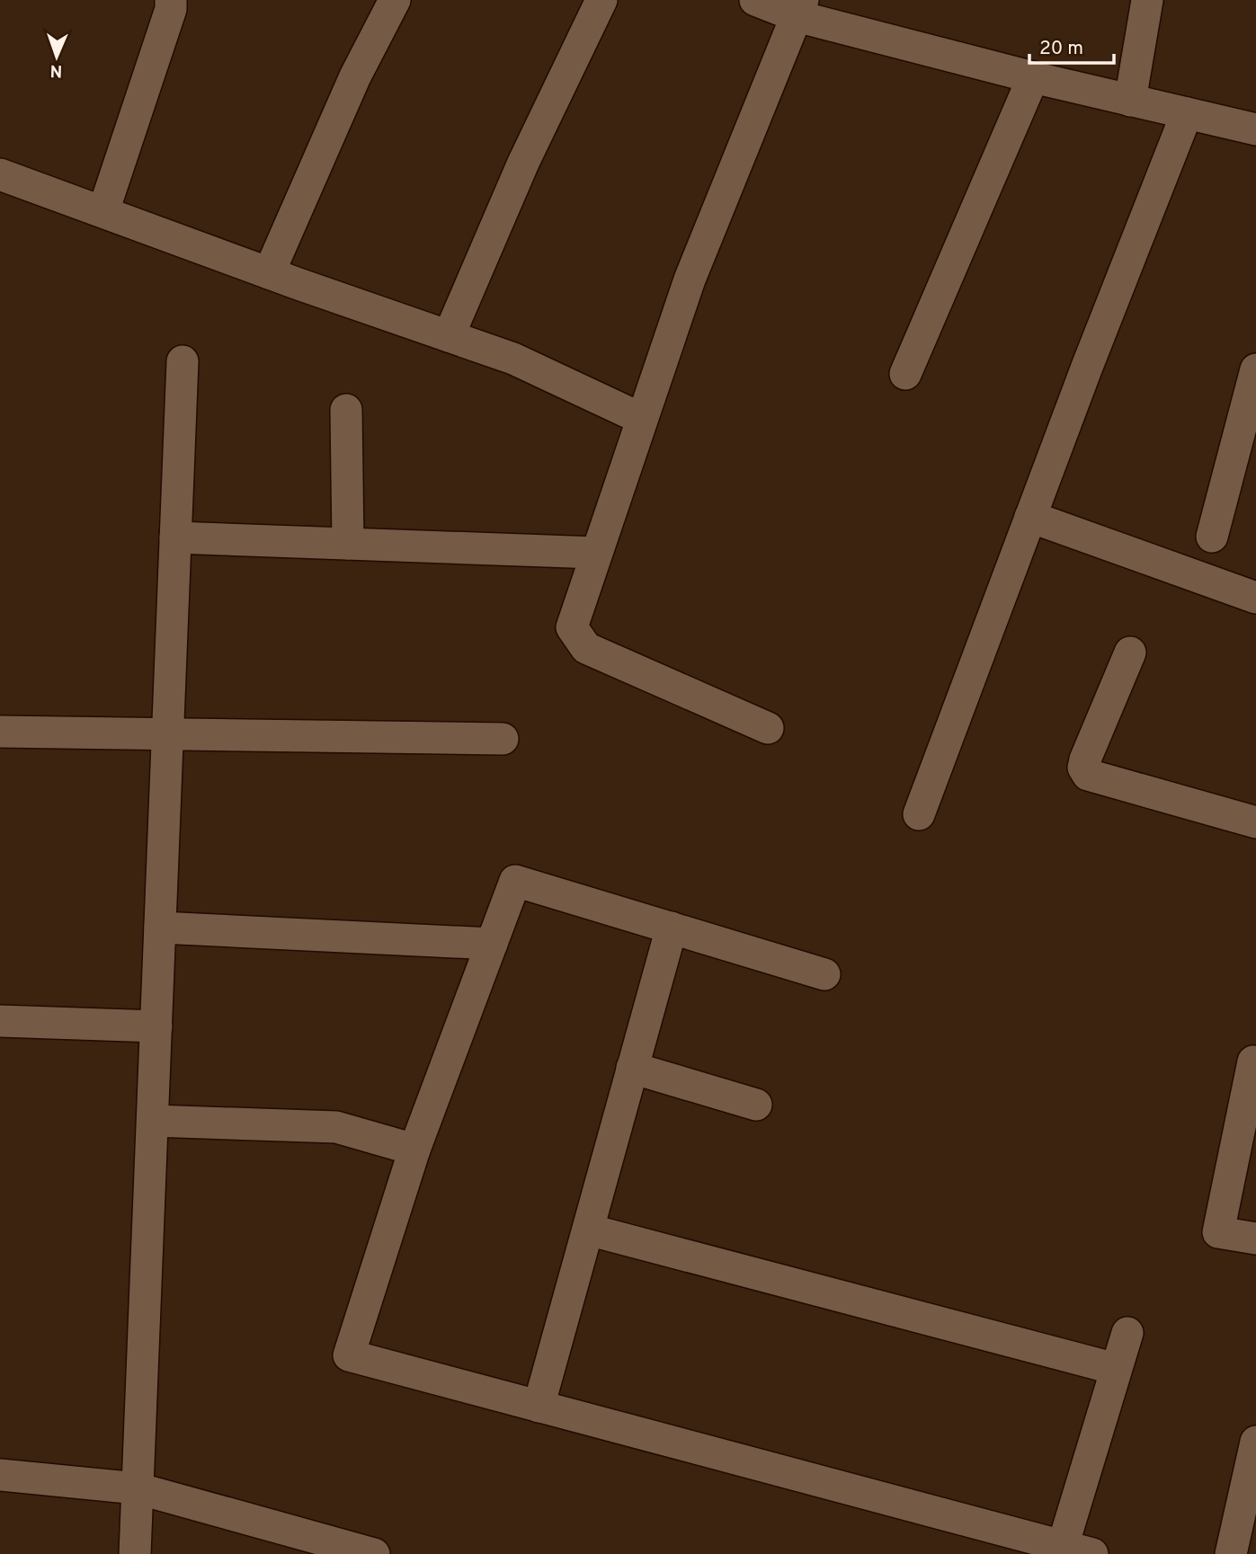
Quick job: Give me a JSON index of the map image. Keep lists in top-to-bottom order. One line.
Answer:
{"scale_bar":"20 m","north":"bottom"}
